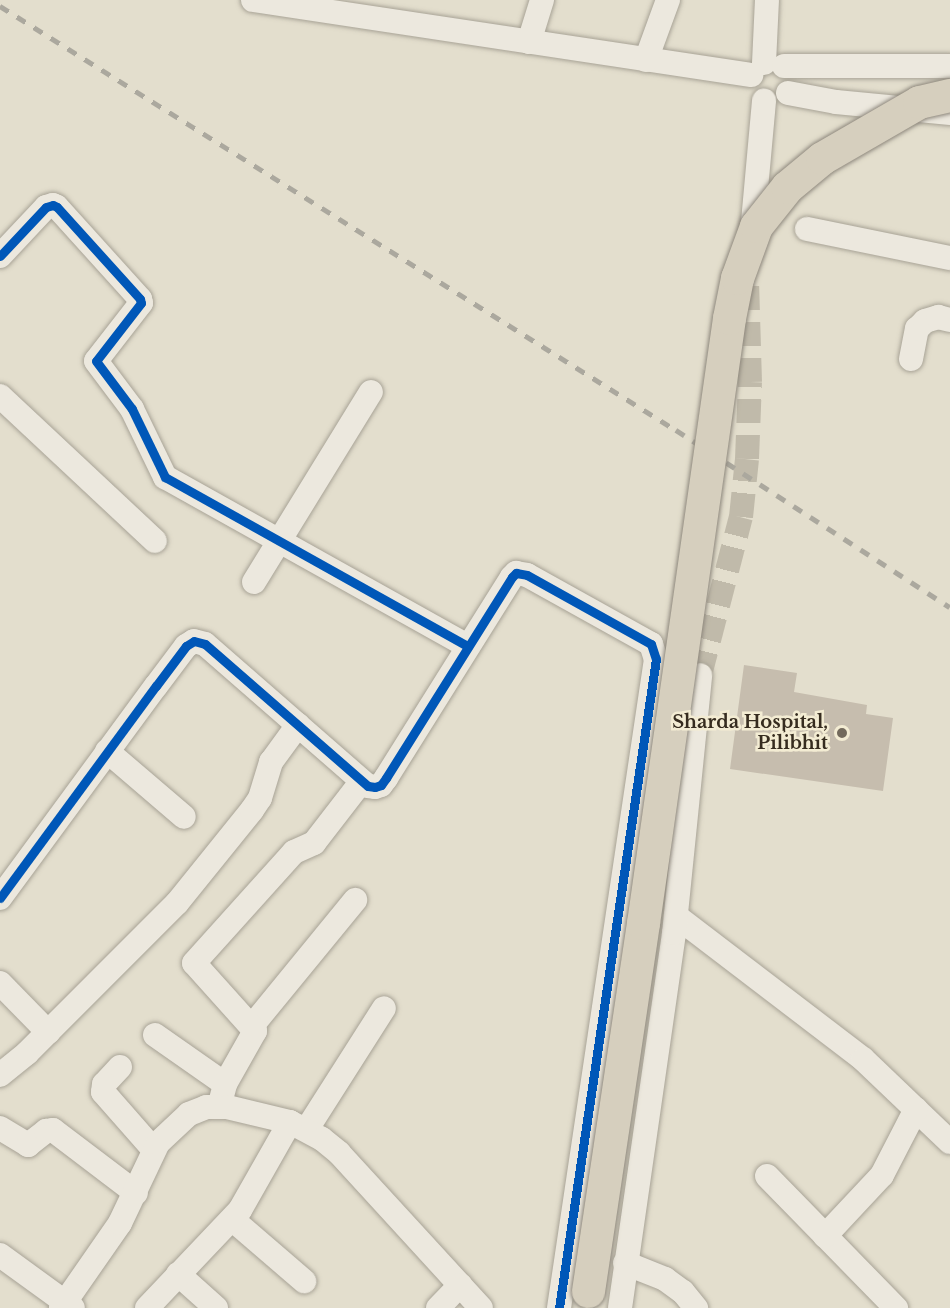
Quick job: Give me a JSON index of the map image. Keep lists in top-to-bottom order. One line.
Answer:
{"places":["Sharda Hospital, Pilibhit"]}
